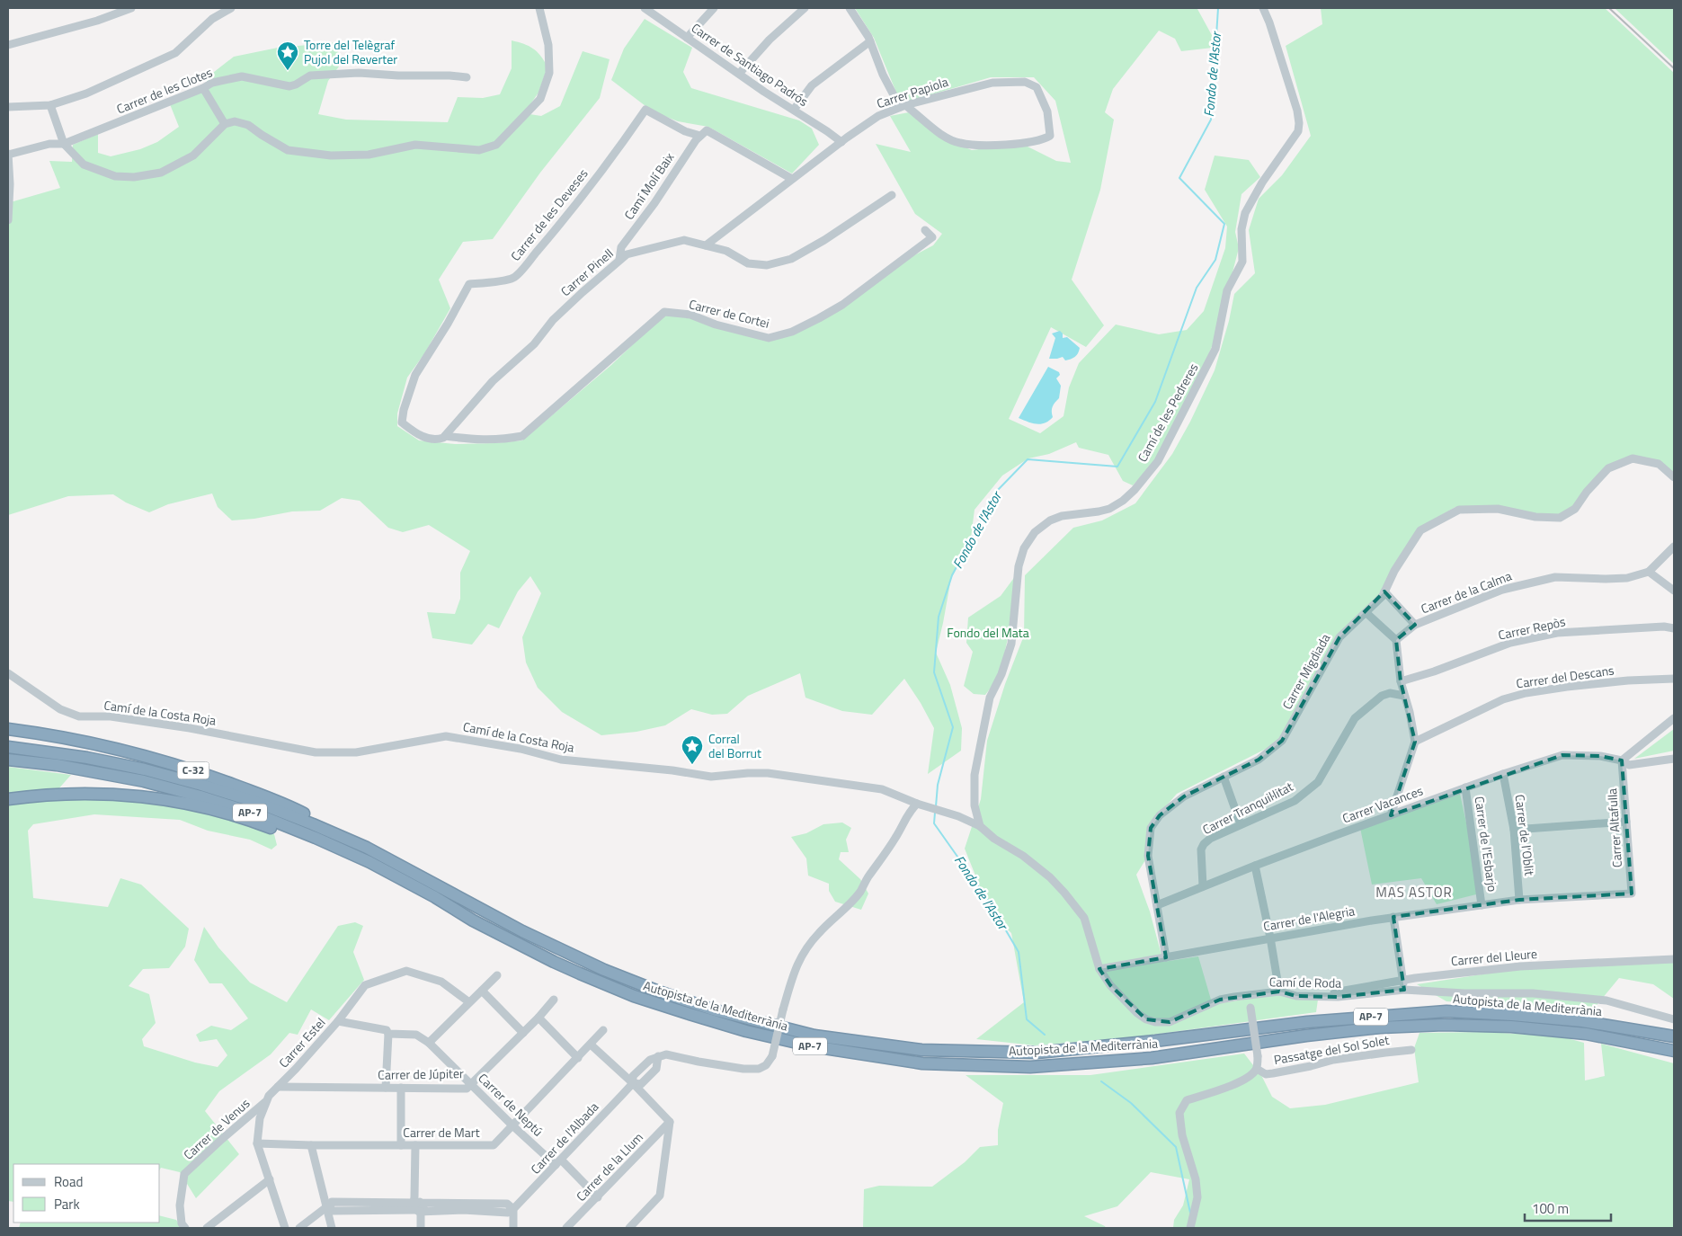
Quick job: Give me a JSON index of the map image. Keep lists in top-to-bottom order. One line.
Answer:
{"streets":{"highway":["C-32","AP-7","Autopista de la Mediterrània"],"street":["Carrer de Santiago Padrós","Carrer de les Clotes","Carrer Papiola","Camí Molí Baix","Carrer de les Deveses","Carrer Pinell","Carrer de Cortei","Camí de les Pedreres","Carrer de la Calma","Carrer Repòs","Carrer Migdiada","Carrer del Descans","Camí de la Costa Roja","Carrer Vacances","Carrer Tranquil·litat","Carrer Altafulla","Carrer de l'Oblit","Carrer de l'Esbarjo","Carrer de l'Alegria","Carrer del Lleure","Camí de Roda","Carrer Estel","Passatge del Sol Solet","Carrer de Júpiter","Carrer de Neptú","Carrer de Venus","Carrer de Mart","Carrer de l'Albada","Carrer de la Llum"]},"crossings":[["Carrer de Santiago Padrós","Carrer Papiola"],["Carrer Papiola","Carrer Pinell"],["Camí Molí Baix","Carrer de les Deveses"],["Camí Molí Baix","Carrer Pinell"],["Carrer de les Deveses","Carrer Pinell"],["Carrer Pinell","Carrer de Cortei"],["Camí de les Pedreres","Camí de la Costa Roja"],["Camí de les Pedreres","Camí de Roda"],["Carrer Migdiada","Carrer Vacances"],["Carrer Migdiada","Carrer de l'Alegria"],["Camí de la Costa Roja","Camí de Roda"],["Camí de la Costa Roja","Carrer de l'Albada"],["C-32","Autopista de la Mediterrània"],["Carrer Vacances","Carrer Tranquil·litat"],["Carrer Vacances","Carrer Altafulla"],["Carrer Vacances","Carrer de l'Oblit"],["Carrer Vacances","Carrer de l'Esbarjo"],["Carrer Altafulla","Carrer de l'Alegria"],["Carrer de l'Oblit","Carrer de l'Alegria"],["Carrer de l'Esbarjo","Carrer de l'Alegria"],["Carrer de l'Alegria","Camí de Roda"],["Carrer del Lleure","Camí de Roda"],["Carrer Estel","Carrer de Júpiter"],["Carrer Estel","Carrer de Venus"],["Carrer Estel","Carrer de Mart"],["Carrer de Júpiter","Carrer de Neptú"],["Carrer de Neptú","Carrer de Mart"],["Carrer de Neptú","Carrer de l'Albada"],["Carrer de Neptú","Carrer de la Llum"]],"districts":["MAS ASTOR"],"water":["Fondo de l'Astor"],"parks":["Fondo del Mata"],"places":{"place":["Torre del Telègraf Pujol del Reverter","Corral del Borrut"]},"legend":["Road","Park"],"scale_bar":"100 m"}
